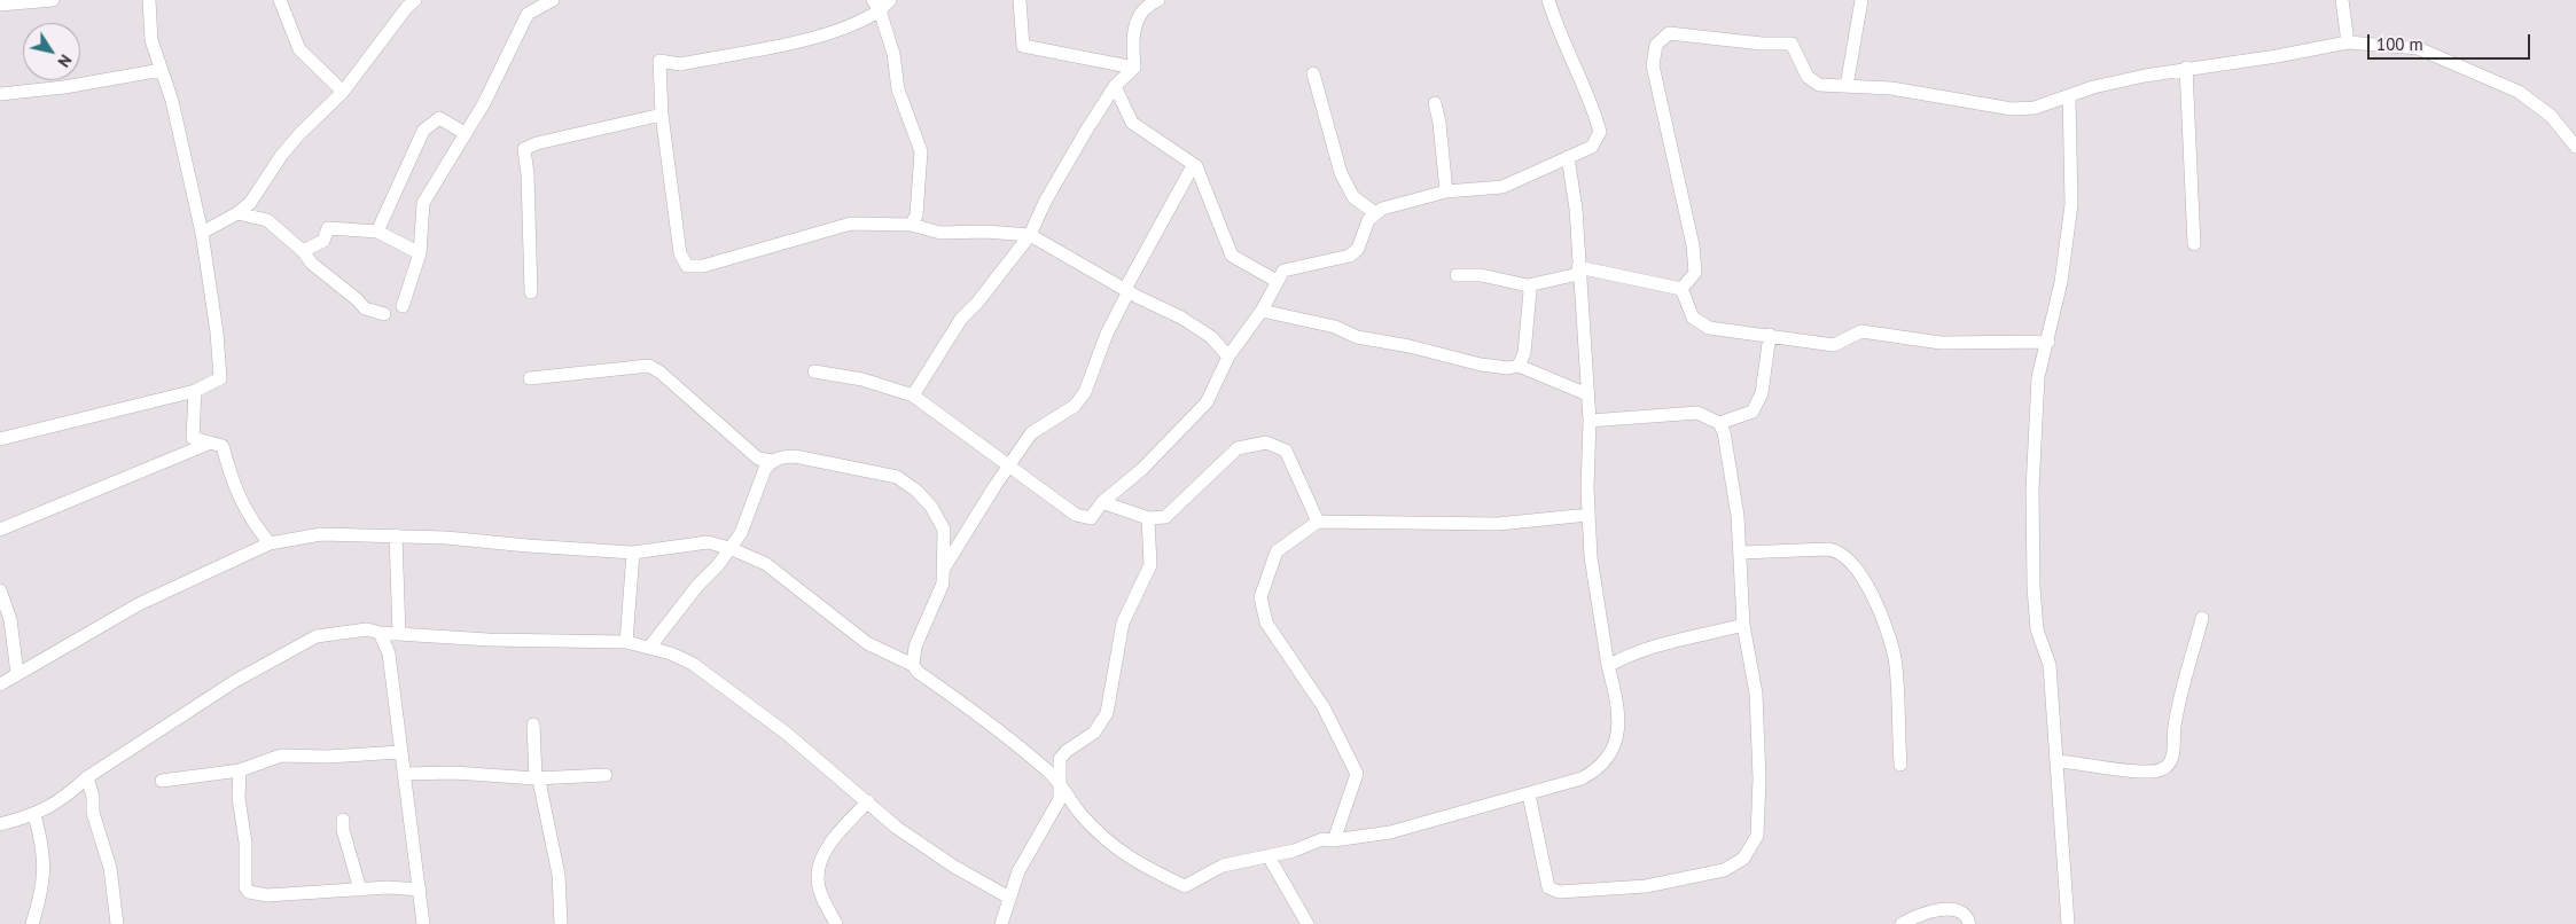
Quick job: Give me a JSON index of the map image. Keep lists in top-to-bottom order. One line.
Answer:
{"scale_bar":"100 m","north":"bottom right"}
